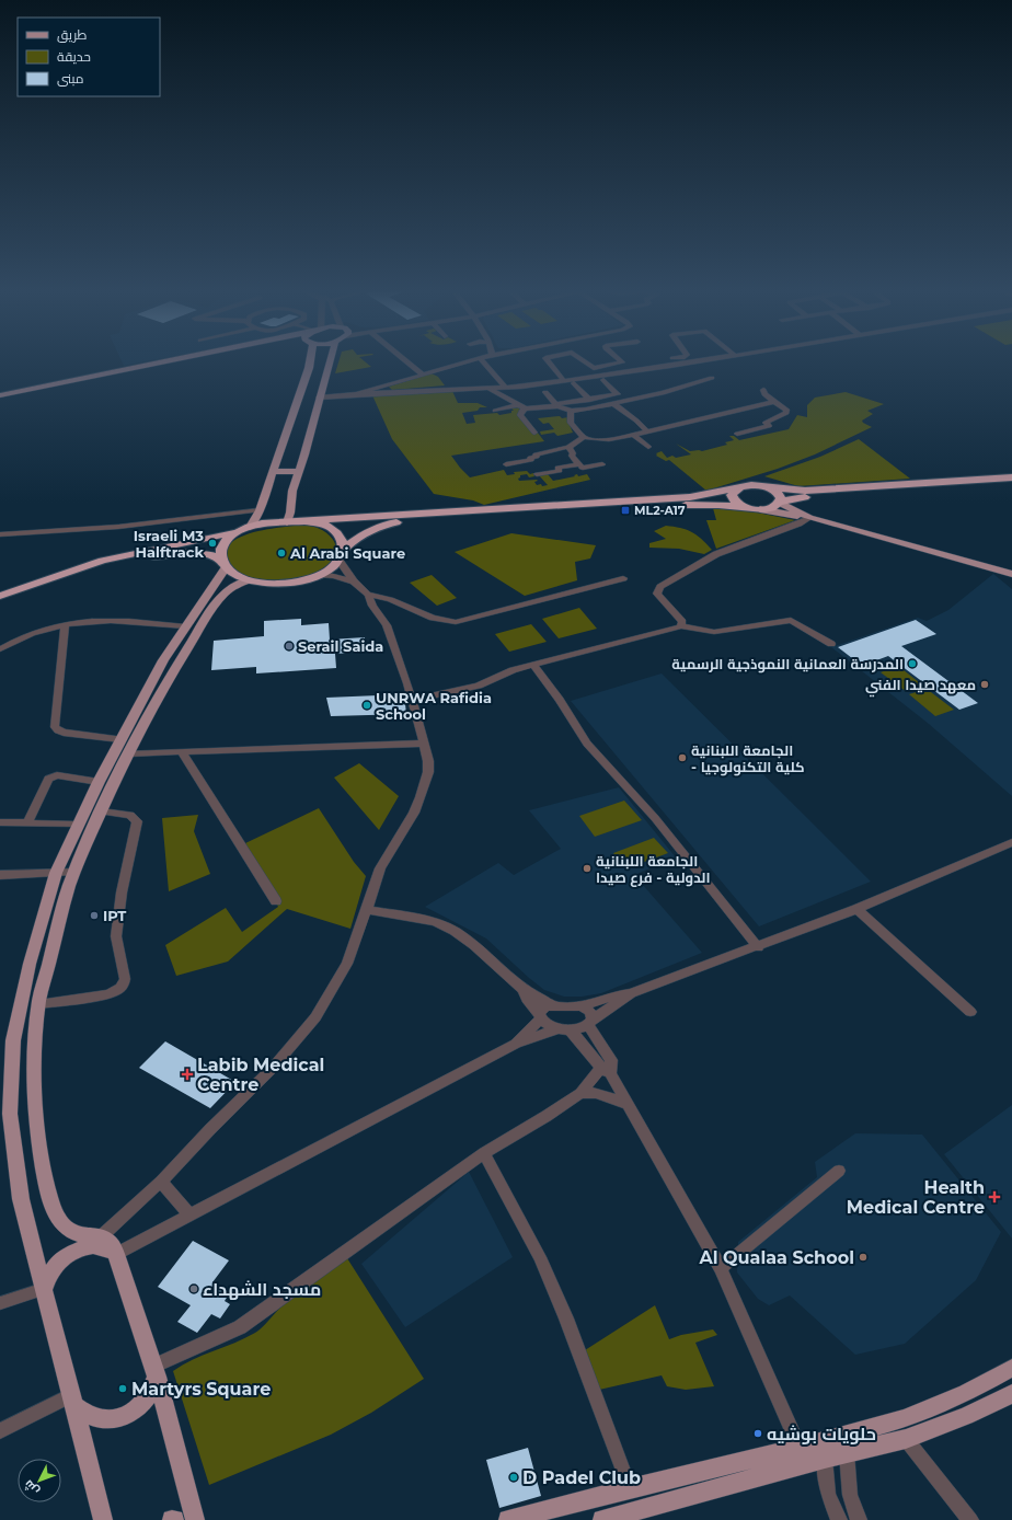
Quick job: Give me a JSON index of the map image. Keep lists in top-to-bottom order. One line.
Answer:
{"places":{"transit":["ML2-A17"],"other":["Israeli M3 Halftrack","Al Arabi Square","Serail Saida","المدرسة العمانية النموذجية الرسمية","معهد صيدا الفني","UNRWA Rafidia School","الجامعة اللبنانية - كلية التكنولوجيا","الجامعة اللبنانية الدولية - فرع صيدا","IPT","Al Qualaa School","مسجد الشهداء","Martyrs Square","حلويات بوشيه","D Padel Club"],"health":["Labib Medical Centre","Health Medical Centre"]},"legend":["طريق","حديقة","مبنى"],"north":"bottom left"}
